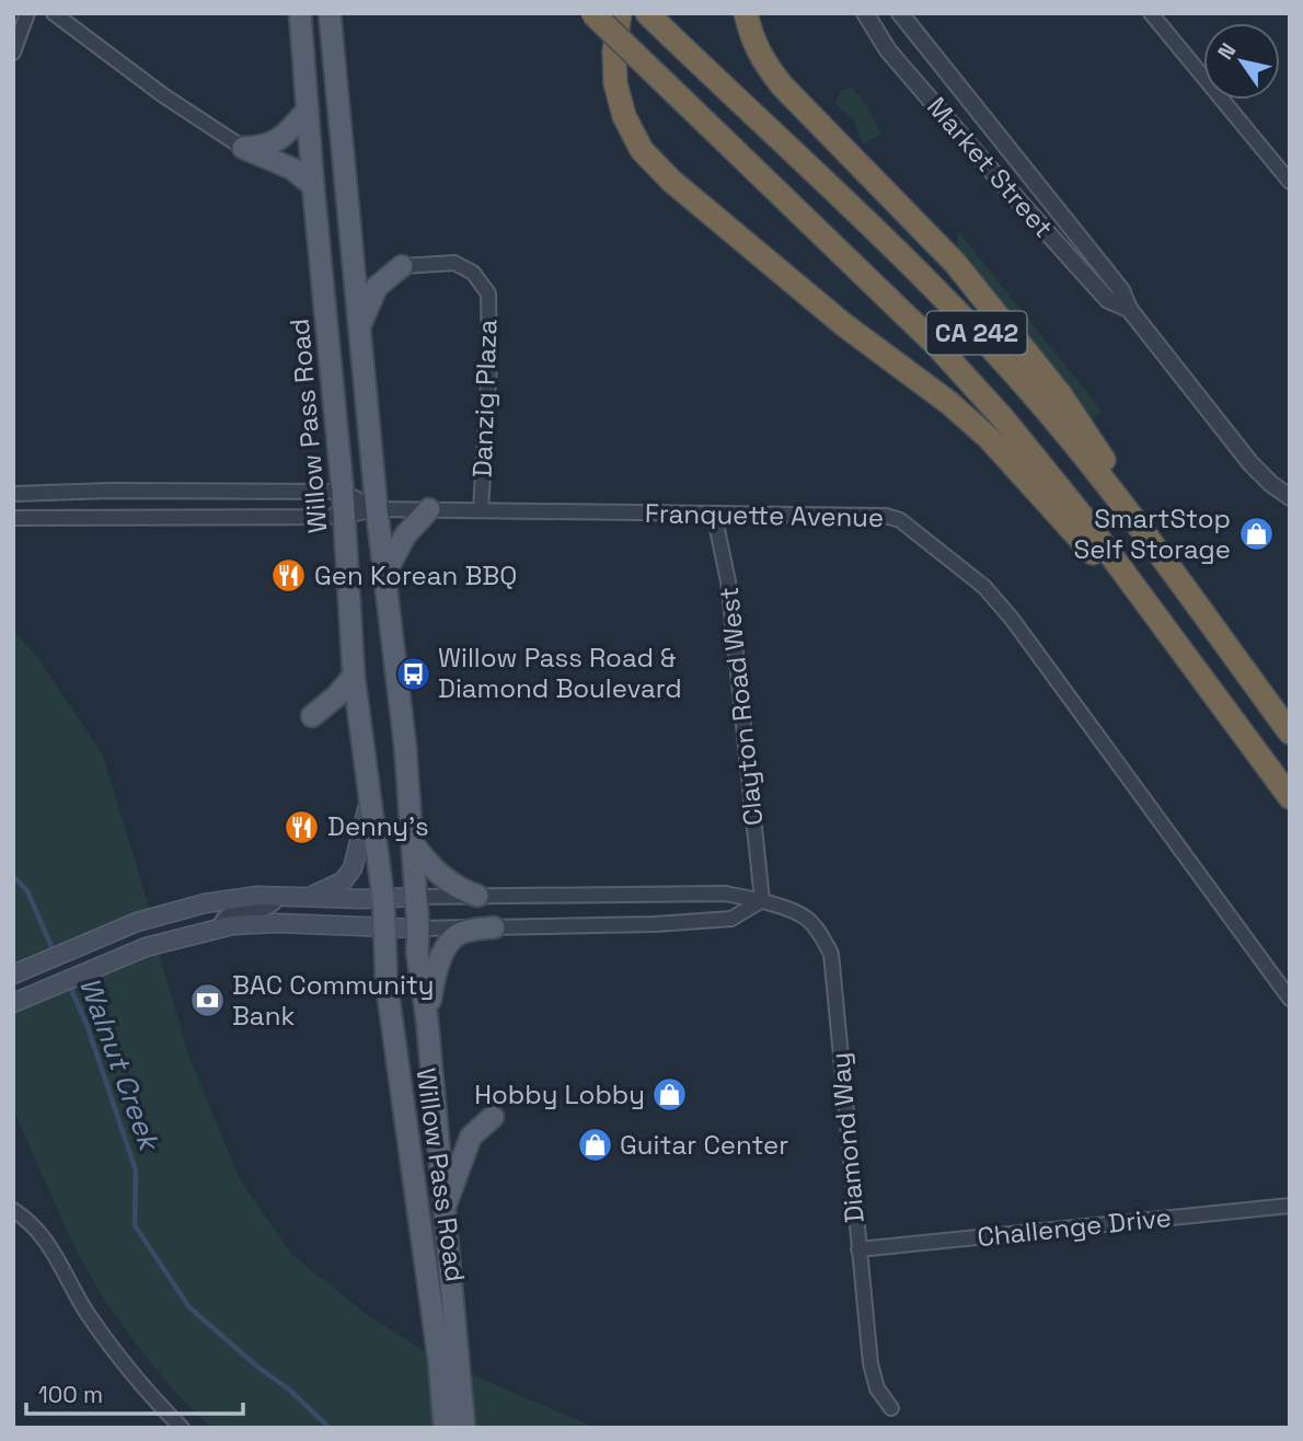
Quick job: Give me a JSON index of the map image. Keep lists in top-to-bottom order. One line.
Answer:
{"streets":{"highway":["CA 242"],"main road":["Willow Pass Road"],"street":["Market Street","Danzig Plaza","Franquette Avenue","Clayton Road West","Diamond Way","Challenge Drive"]},"crossings":[["Danzig Plaza","Franquette Avenue"],["Willow Pass Road","Franquette Avenue"],["Willow Pass Road","Diamond Way"],["Franquette Avenue","Clayton Road West"],["Clayton Road West","Diamond Way"],["Diamond Way","Challenge Drive"]],"water":["Walnut Creek"],"places":{"shop":["SmartStop Self Storage","Hobby Lobby","Guitar Center"],"restaurant":["Gen Korean BBQ","Denny's"],"bus stop":["Willow Pass Road & Diamond Boulevard"],"bank":["BAC Community Bank"]},"scale_bar":"100 m","north":"top left"}
